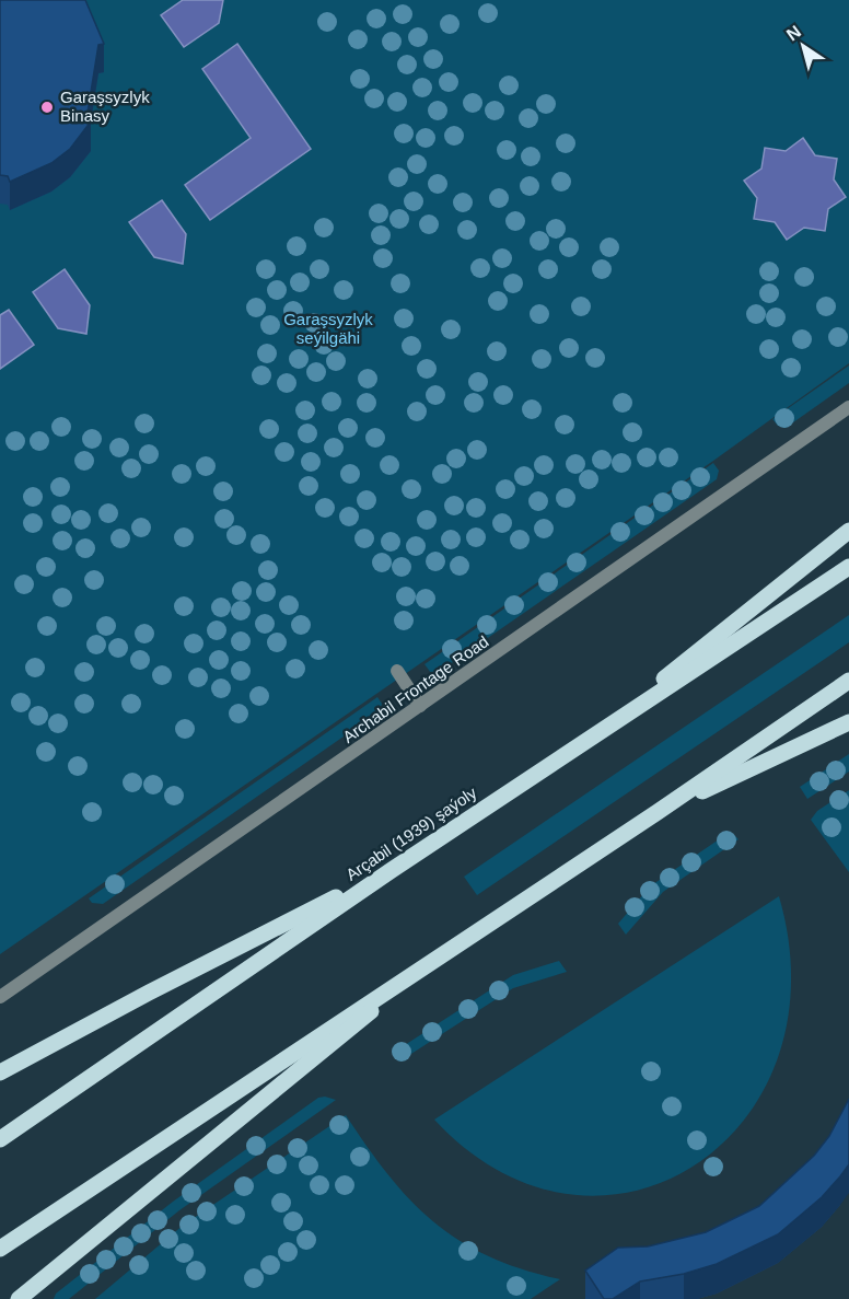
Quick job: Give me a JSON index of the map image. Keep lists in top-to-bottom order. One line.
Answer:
{"streets":{"main road":["Arçabil (1939) şaýoly"],"street":["Archabil Frontage Road"]},"parks":["Garaşsyzlyk seýilgähi"],"places":["Garaşsyzlyk Binasy"],"north":"top left"}
